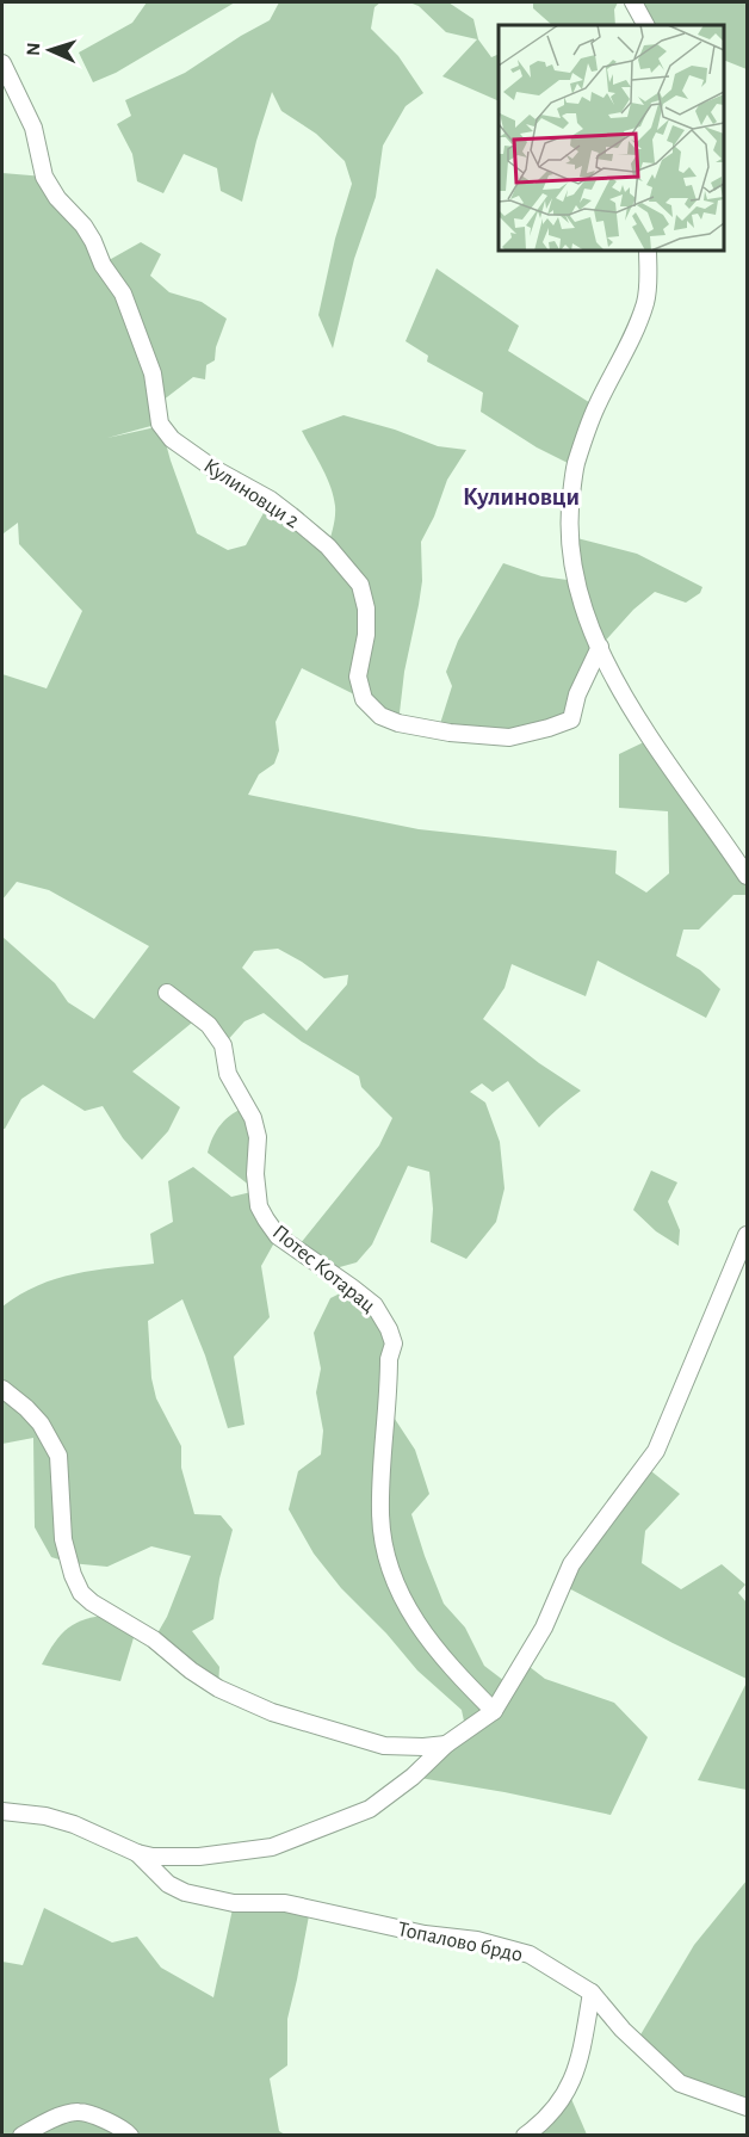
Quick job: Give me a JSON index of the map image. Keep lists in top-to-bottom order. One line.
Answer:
{"streets":{"street":["Кулиновци 2","Потес Котарац","Топалово брдо"]},"crossings":[["Потес Котарац","Топалово брдо"]],"districts":["Кулиновци"],"north":"left"}
